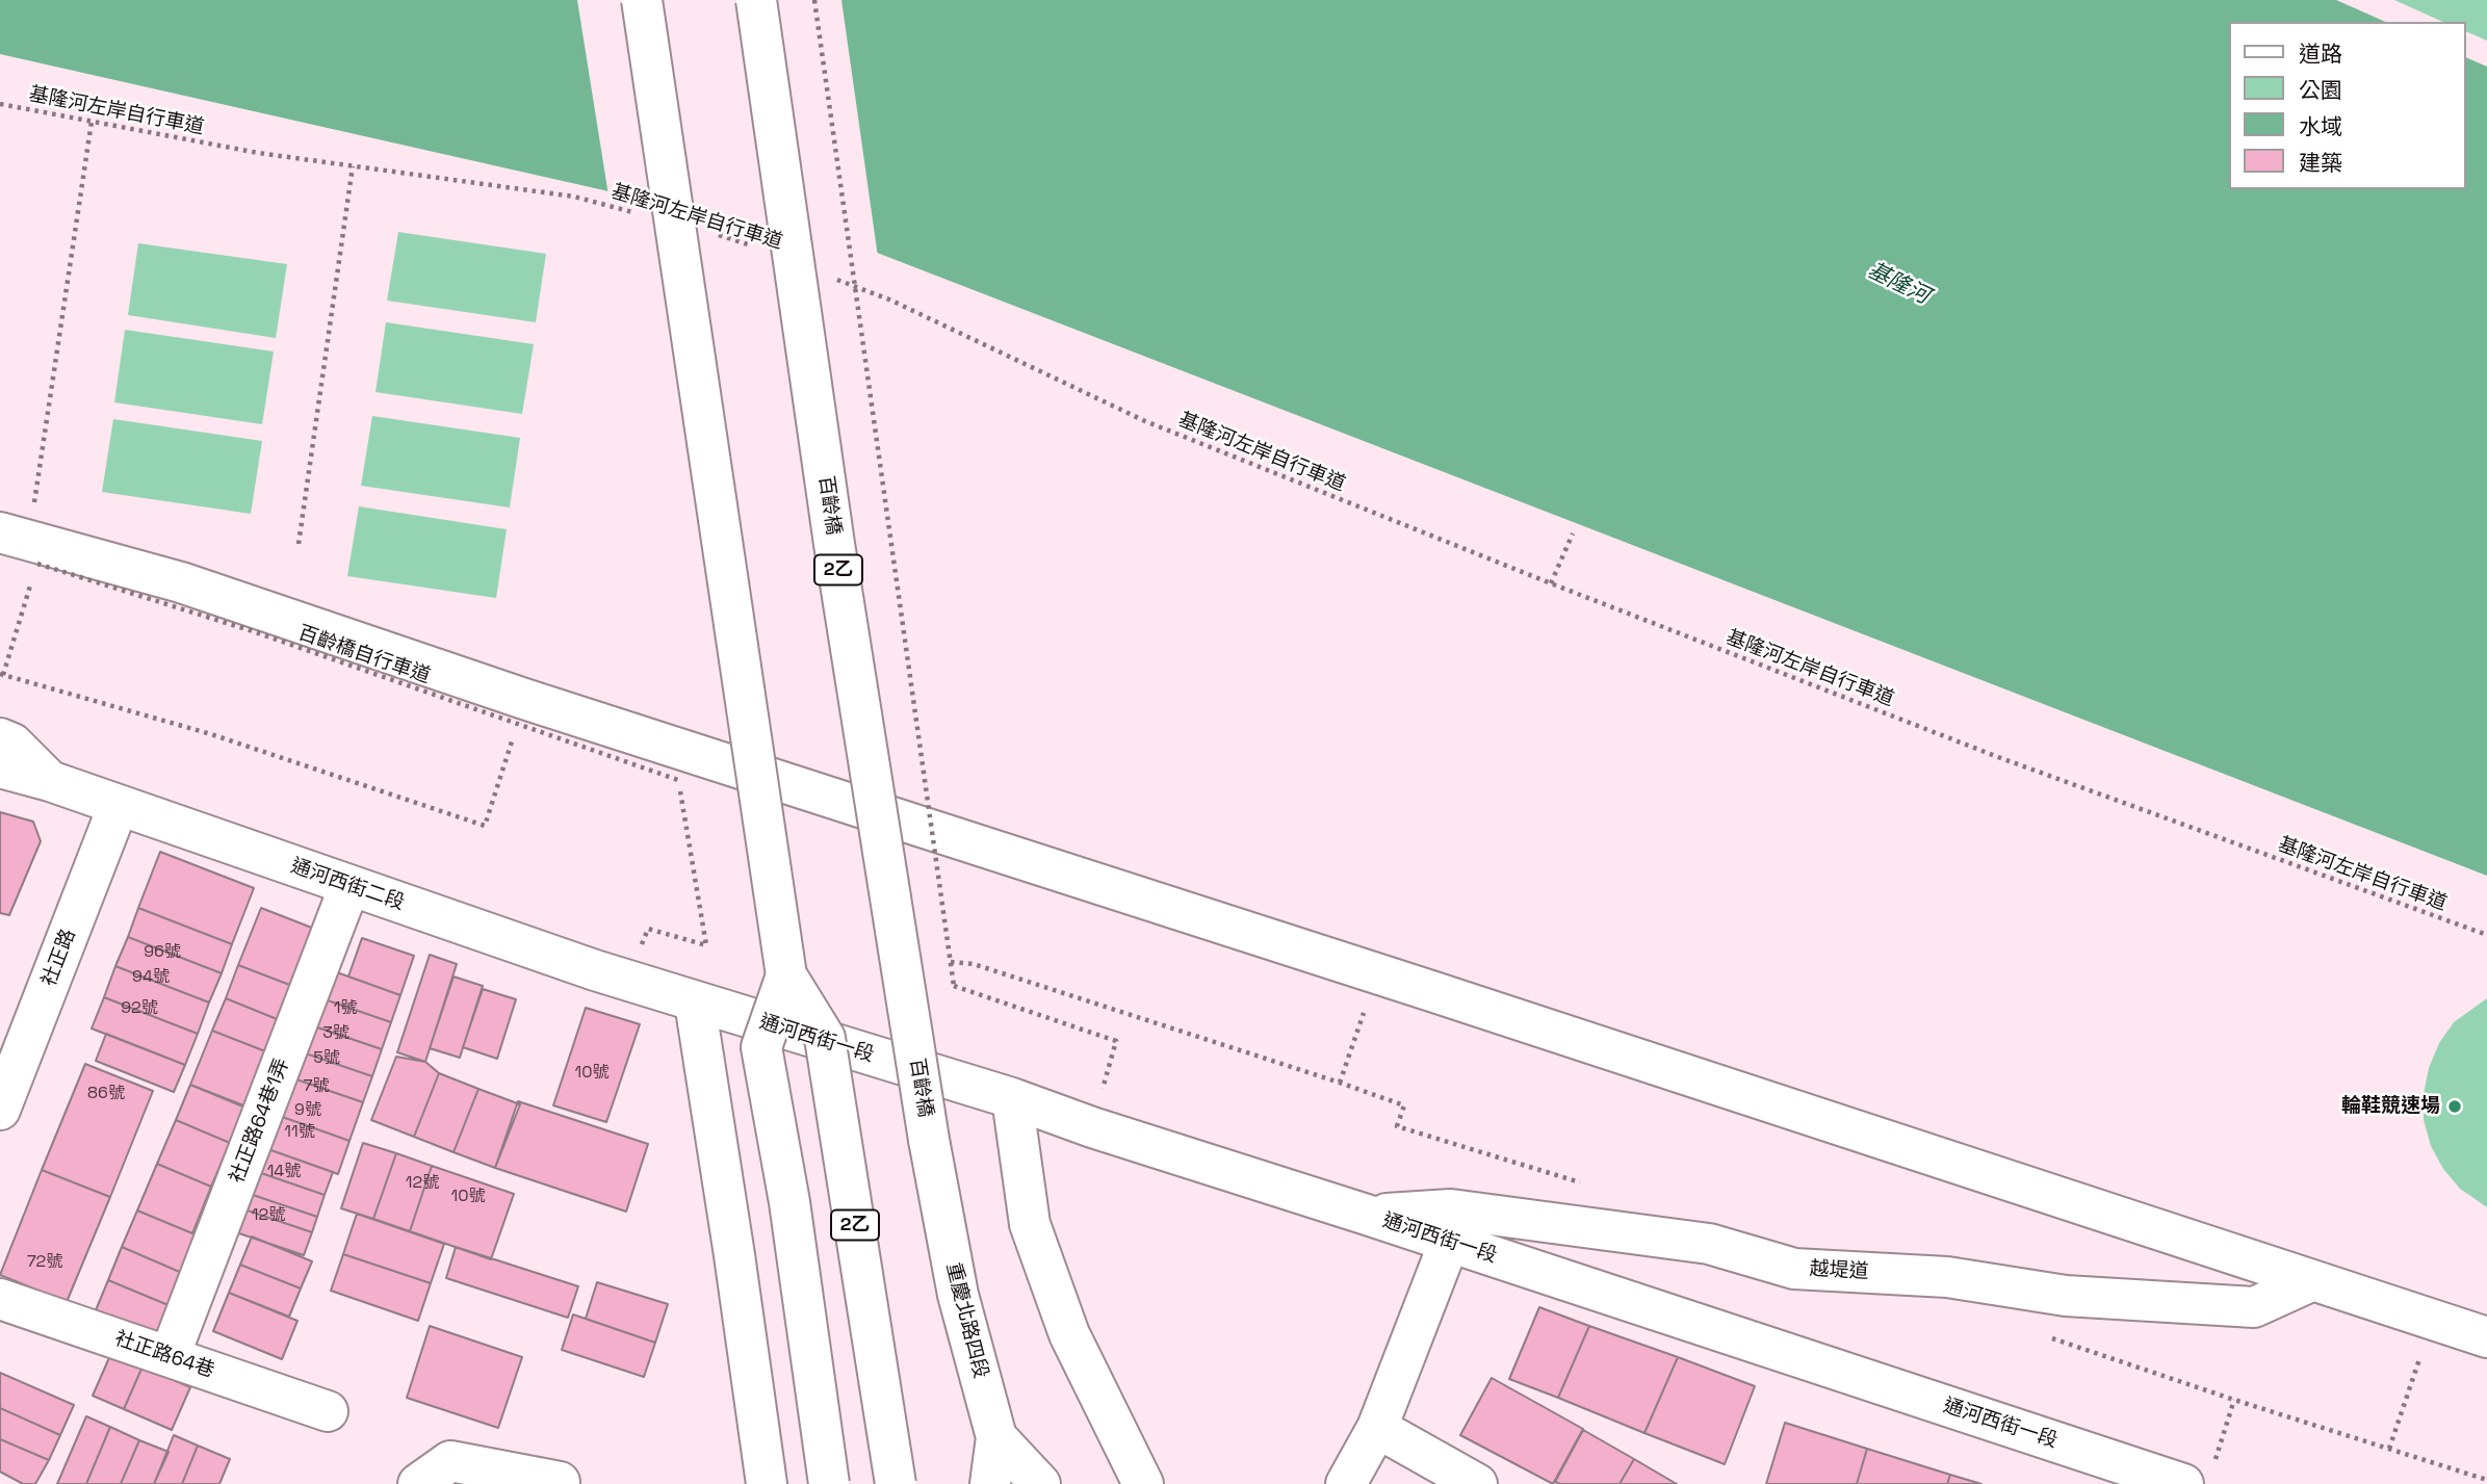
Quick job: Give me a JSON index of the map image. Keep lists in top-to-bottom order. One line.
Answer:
{"streets":{"street":["百齡橋","2乙","通河西街二段","社正路","通河西街一段","社正路64巷1弄","越堤道","重慶北路四段","社正路64巷"],"path":["基隆河左岸自行車道","百齡橋自行車道"]},"crossings":[["百齡橋","重慶北路四段"],["通河西街二段","社正路"],["通河西街二段","通河西街一段"],["通河西街二段","社正路64巷1弄"],["通河西街一段","越堤道"],["社正路64巷1弄","社正路64巷"]],"water":["基隆河"],"places":["輪鞋競速場"],"house_numbers":["96號","94號","92號","1號","3號","5號","10號","7號","86號","9號","11號","14號","12號","10號","12號","72號"],"legend":["道路","公園","水域","建築"]}
